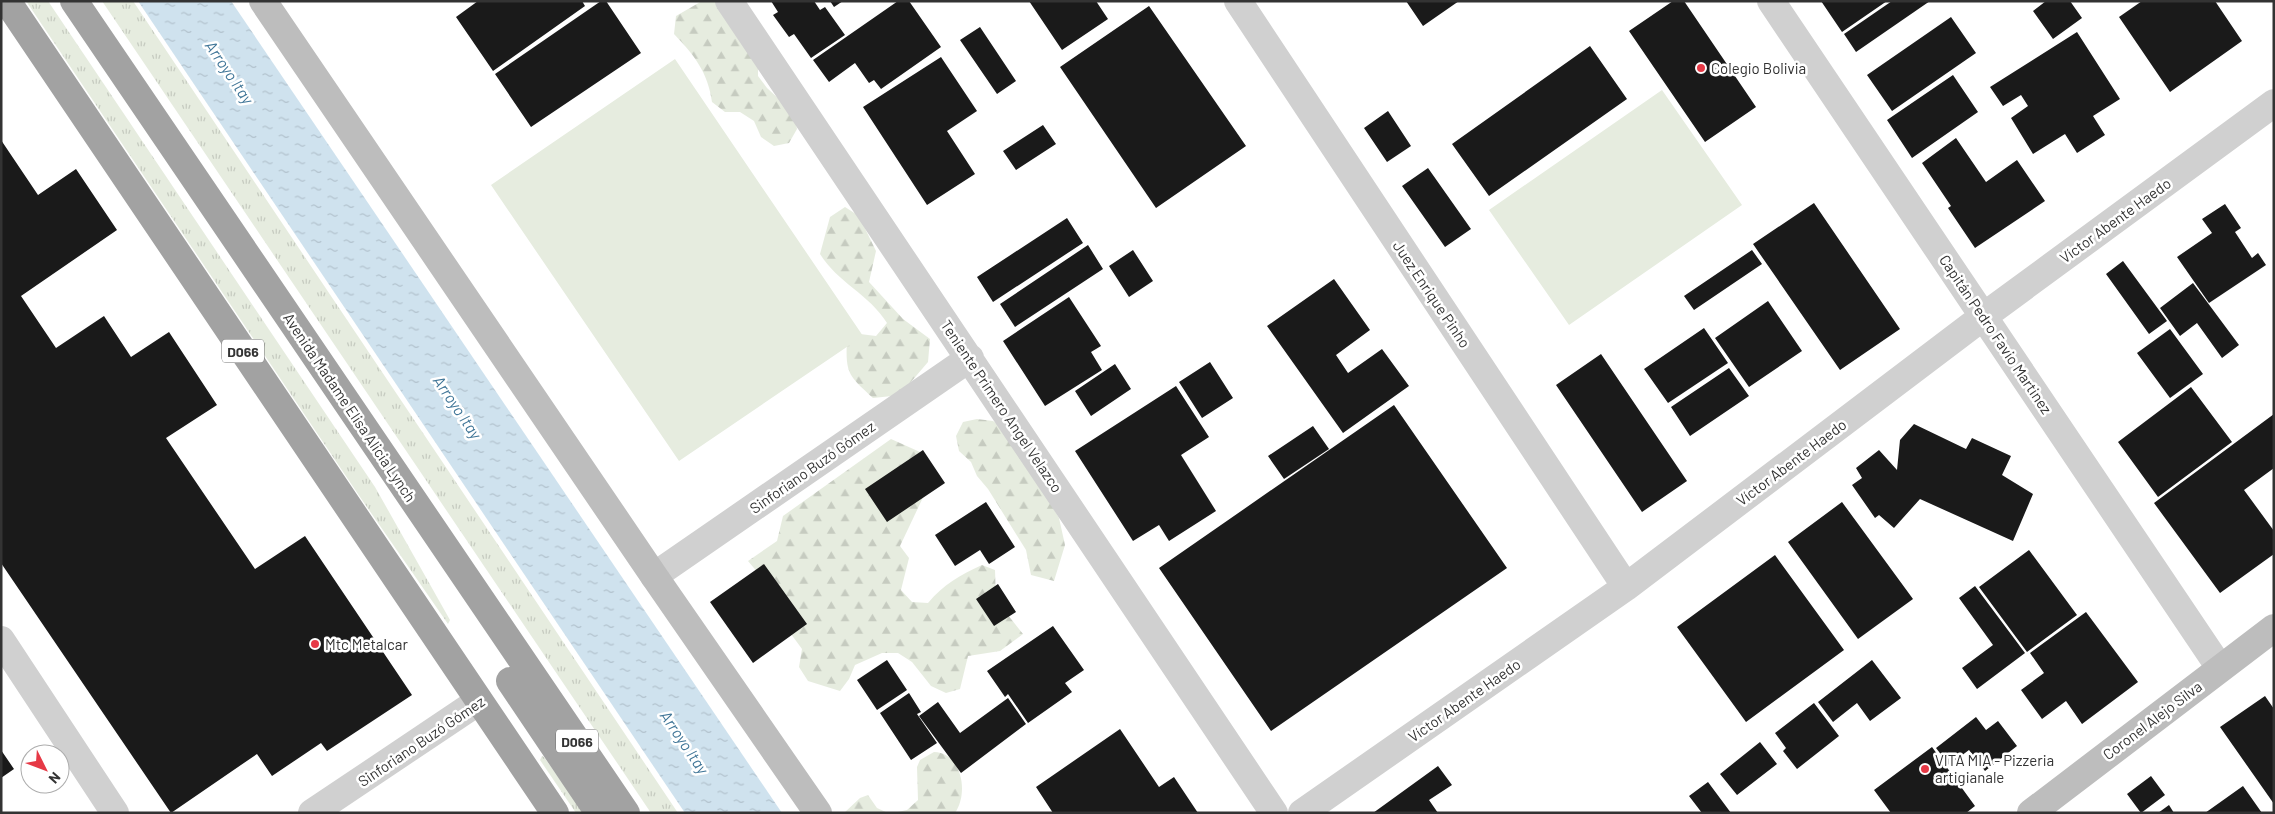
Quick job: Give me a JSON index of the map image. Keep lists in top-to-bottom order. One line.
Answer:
{"streets":{"highway":["D066","Avenida Madame Elisa Alicia Lynch","Sinforiano Buzó Gómez"],"main road":["Coronel Alejo Silva"],"street":["Víctor Abente Haedo","Juez Enrique Pinho","Capitán Pedro Favio Martinez","Teniente Primero Angel Velazco"]},"crossings":[["Víctor Abente Haedo","Juez Enrique Pinho"],["Víctor Abente Haedo","Capitán Pedro Favio Martinez"],["Capitán Pedro Favio Martinez","Coronel Alejo Silva"],["D066","Sinforiano Buzó Gómez"],["Teniente Primero Angel Velazco","Sinforiano Buzó Gómez"],["Avenida Madame Elisa Alicia Lynch","Sinforiano Buzó Gómez"]],"water":["Arroyo Itay"],"places":["Colegio Bolivia","Mtc Metalcar","VITA MIA - Pizzeria artigianale"],"north":"bottom right"}
